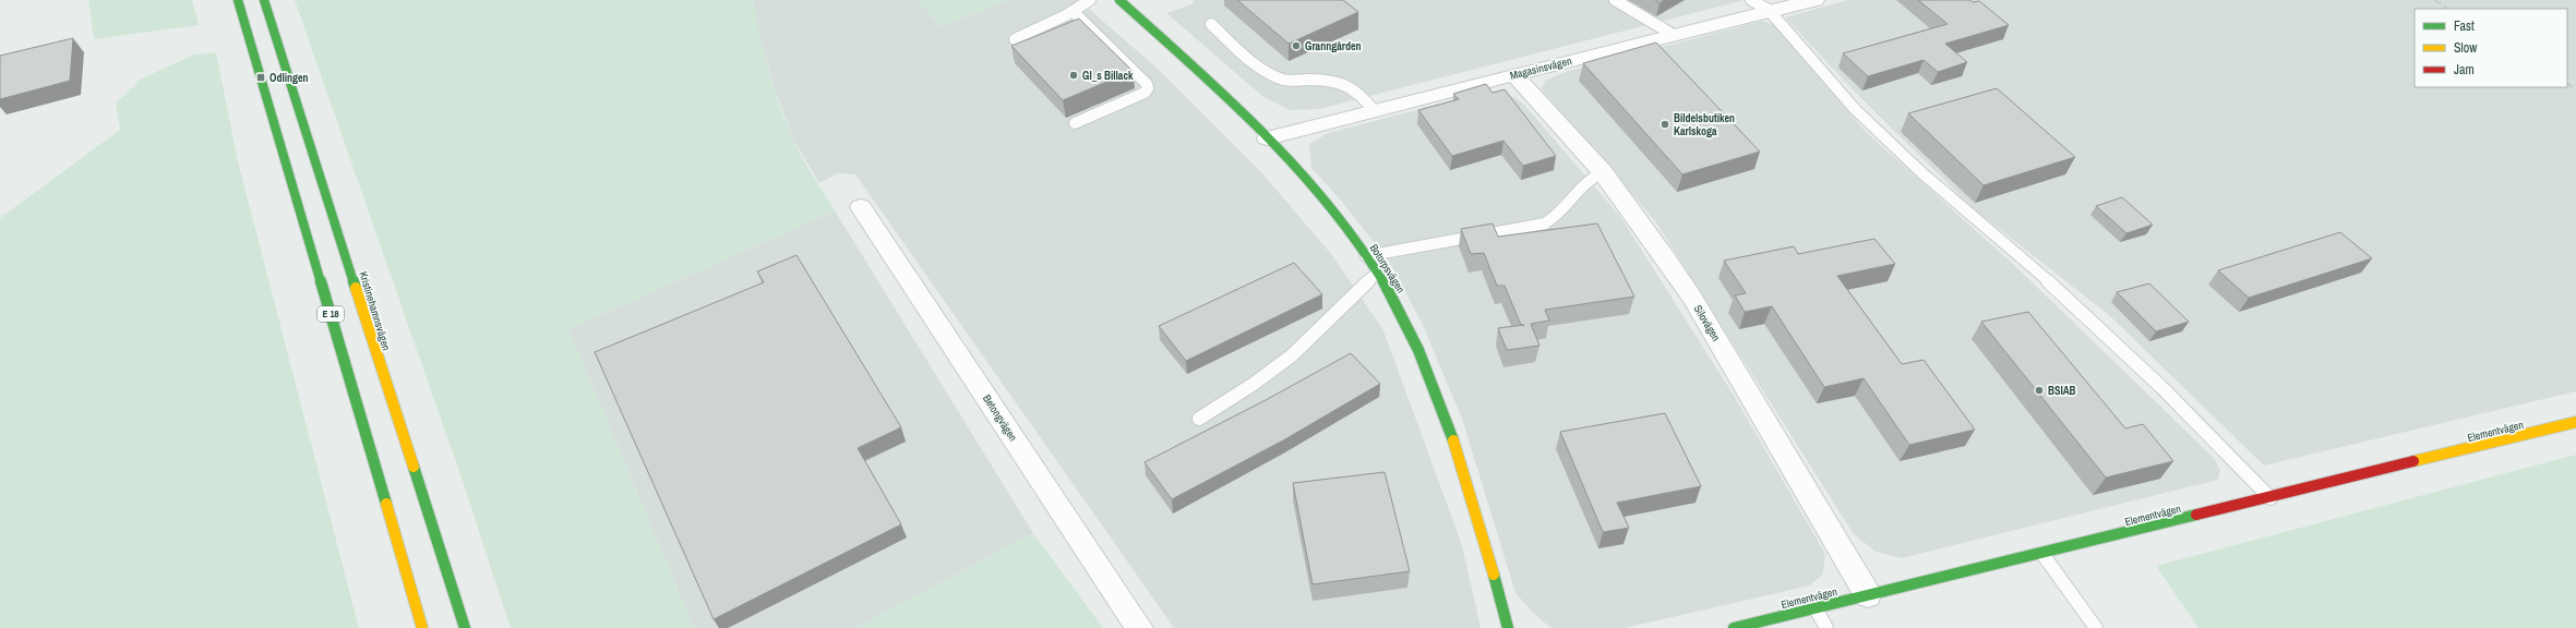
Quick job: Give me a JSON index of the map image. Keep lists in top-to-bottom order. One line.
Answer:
{"streets":{"main road":["Botorpsvägen","Kristinehamnsvägen","E 18","Elementvägen"],"street":["Magasinsvägen","Silovägen","Betongvägen"]},"crossings":[["Magasinsvägen","Botorpsvägen"],["Magasinsvägen","Silovägen"],["Silovägen","Elementvägen"]],"places":{"other":["Granngården","Gl_s Billack","Bildelsbutiken Karlskoga","BSIAB"],"transit":["Odlingen"]},"legend":["Fast","Slow","Jam"]}
